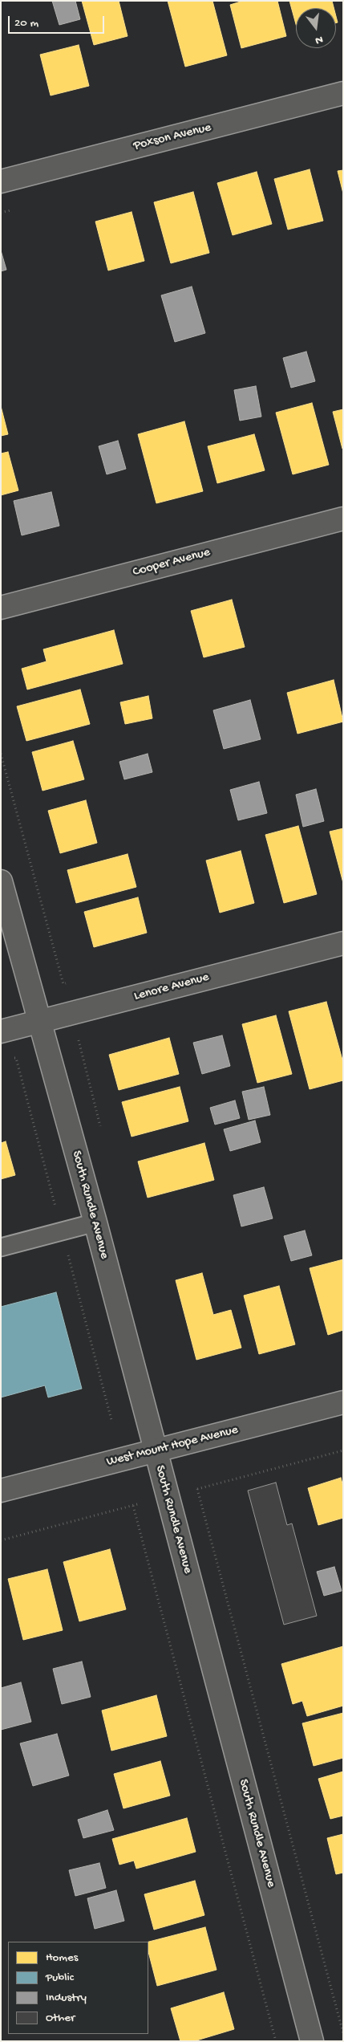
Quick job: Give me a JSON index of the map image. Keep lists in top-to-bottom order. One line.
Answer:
{"streets":{"street":["Poxson Avenue","Cooper Avenue","Lenore Avenue","South Rundle Avenue","West Mount Hope Avenue"]},"crossings":[["Lenore Avenue","South Rundle Avenue"],["South Rundle Avenue","West Mount Hope Avenue"]],"legend":["Homes","Public","Industry","Other"],"scale_bar":"20 m","north":"bottom"}
